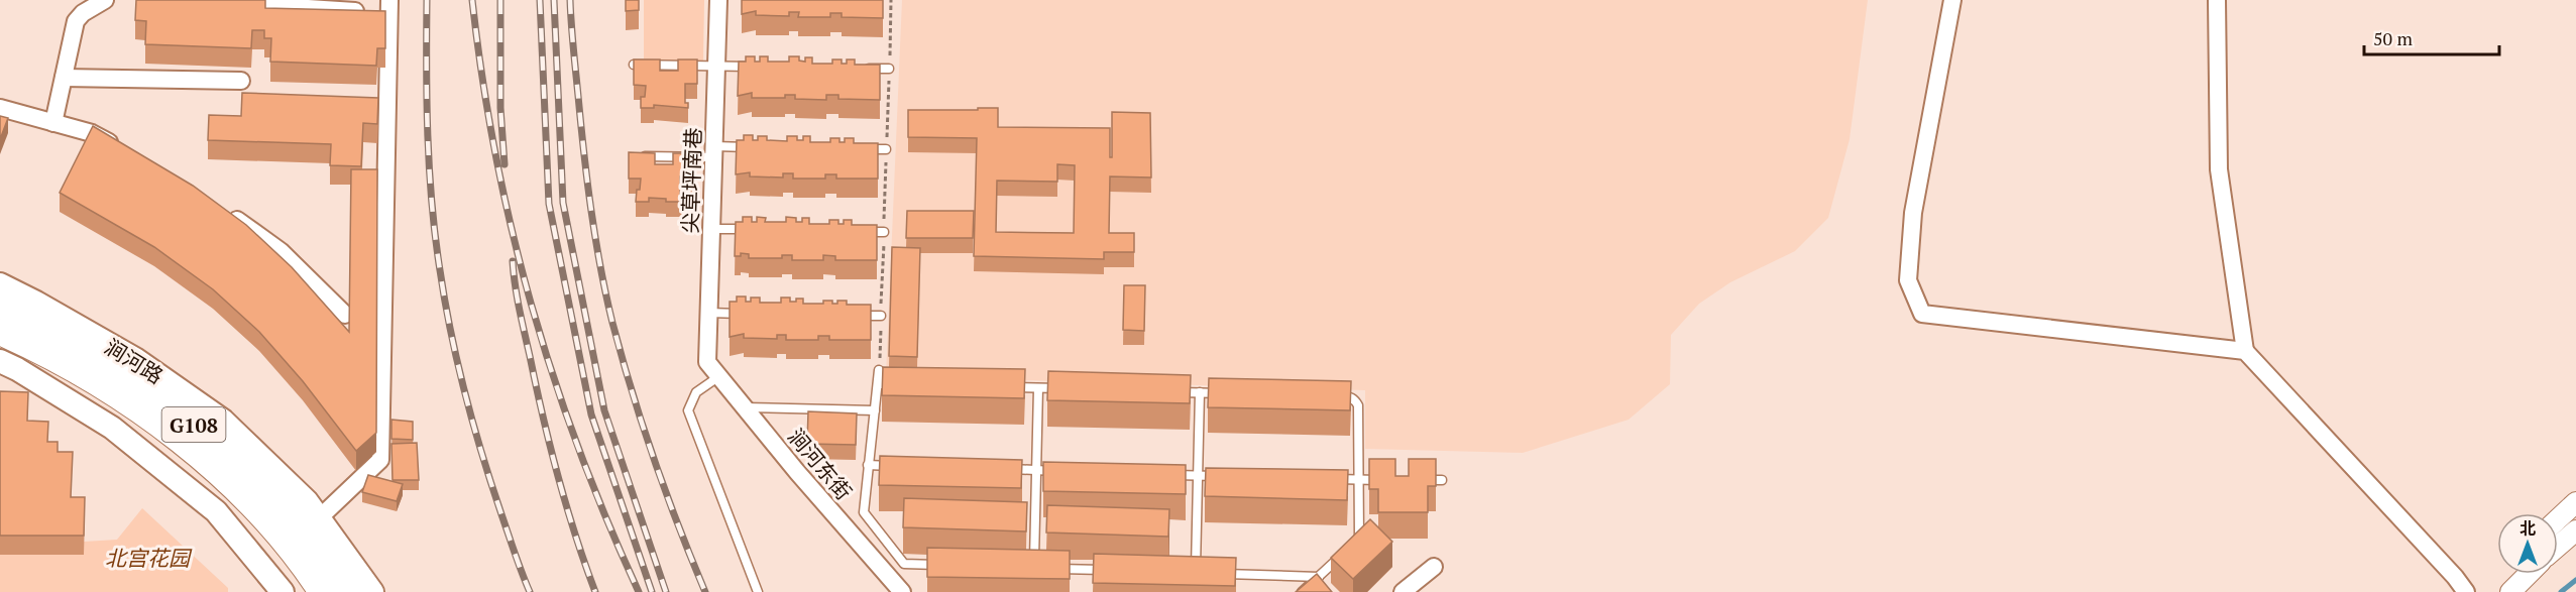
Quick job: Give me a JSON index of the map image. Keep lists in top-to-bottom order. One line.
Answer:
{"streets":{"main road":["涧河路","G108"],"street":["尖草坪南巷","涧河东街"]},"crossings":[["尖草坪南巷","涧河东街"]],"parks":["北宫花园"],"scale_bar":"50 m","north":"top"}
